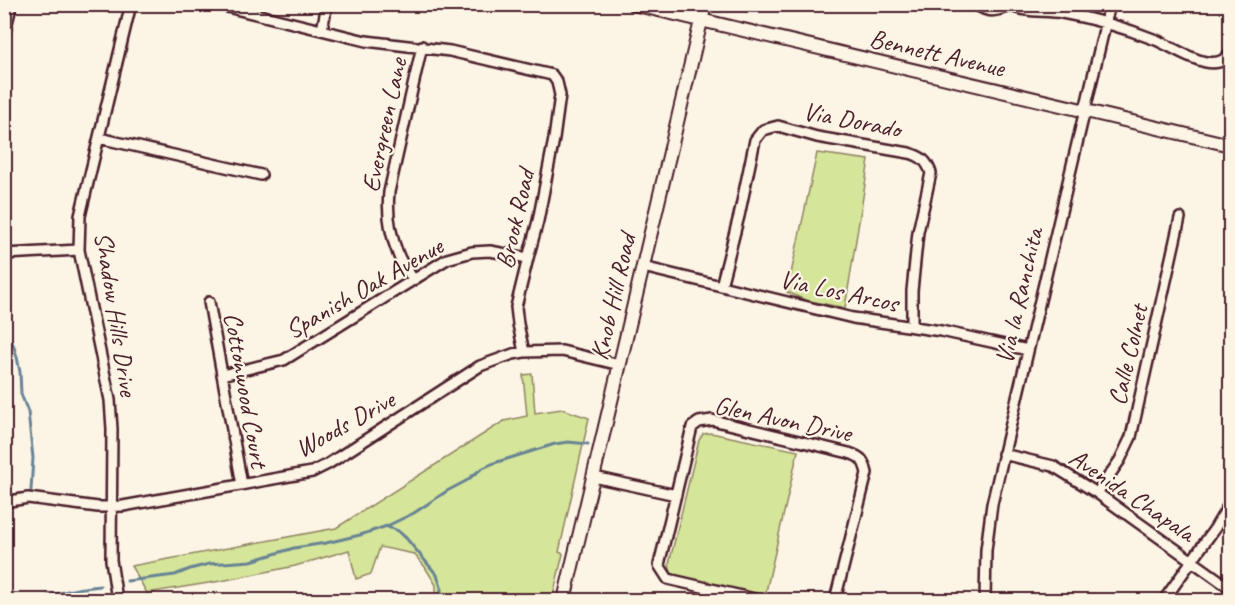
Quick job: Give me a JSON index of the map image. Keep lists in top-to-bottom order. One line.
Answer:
{"streets":{"street":["Bennett Avenue","Via Dorado","Evergreen Lane","Brook Road","Spanish Oak Avenue","Via Los Arcos","Via la Ranchita","Knob Hill Road","Shadow Hills Drive","Calle Colnet","Cottonwood Court","Glen Avon Drive","Woods Drive","Avenida Chapala"]},"crossings":[["Bennett Avenue","Via la Ranchita"],["Bennett Avenue","Knob Hill Road"],["Via Dorado","Via Los Arcos"],["Evergreen Lane","Brook Road"],["Evergreen Lane","Spanish Oak Avenue"],["Brook Road","Spanish Oak Avenue"],["Brook Road","Woods Drive"],["Spanish Oak Avenue","Cottonwood Court"],["Via Los Arcos","Via la Ranchita"],["Via Los Arcos","Knob Hill Road"],["Via la Ranchita","Avenida Chapala"],["Knob Hill Road","Woods Drive"],["Shadow Hills Drive","Woods Drive"],["Calle Colnet","Avenida Chapala"],["Cottonwood Court","Woods Drive"]]}
